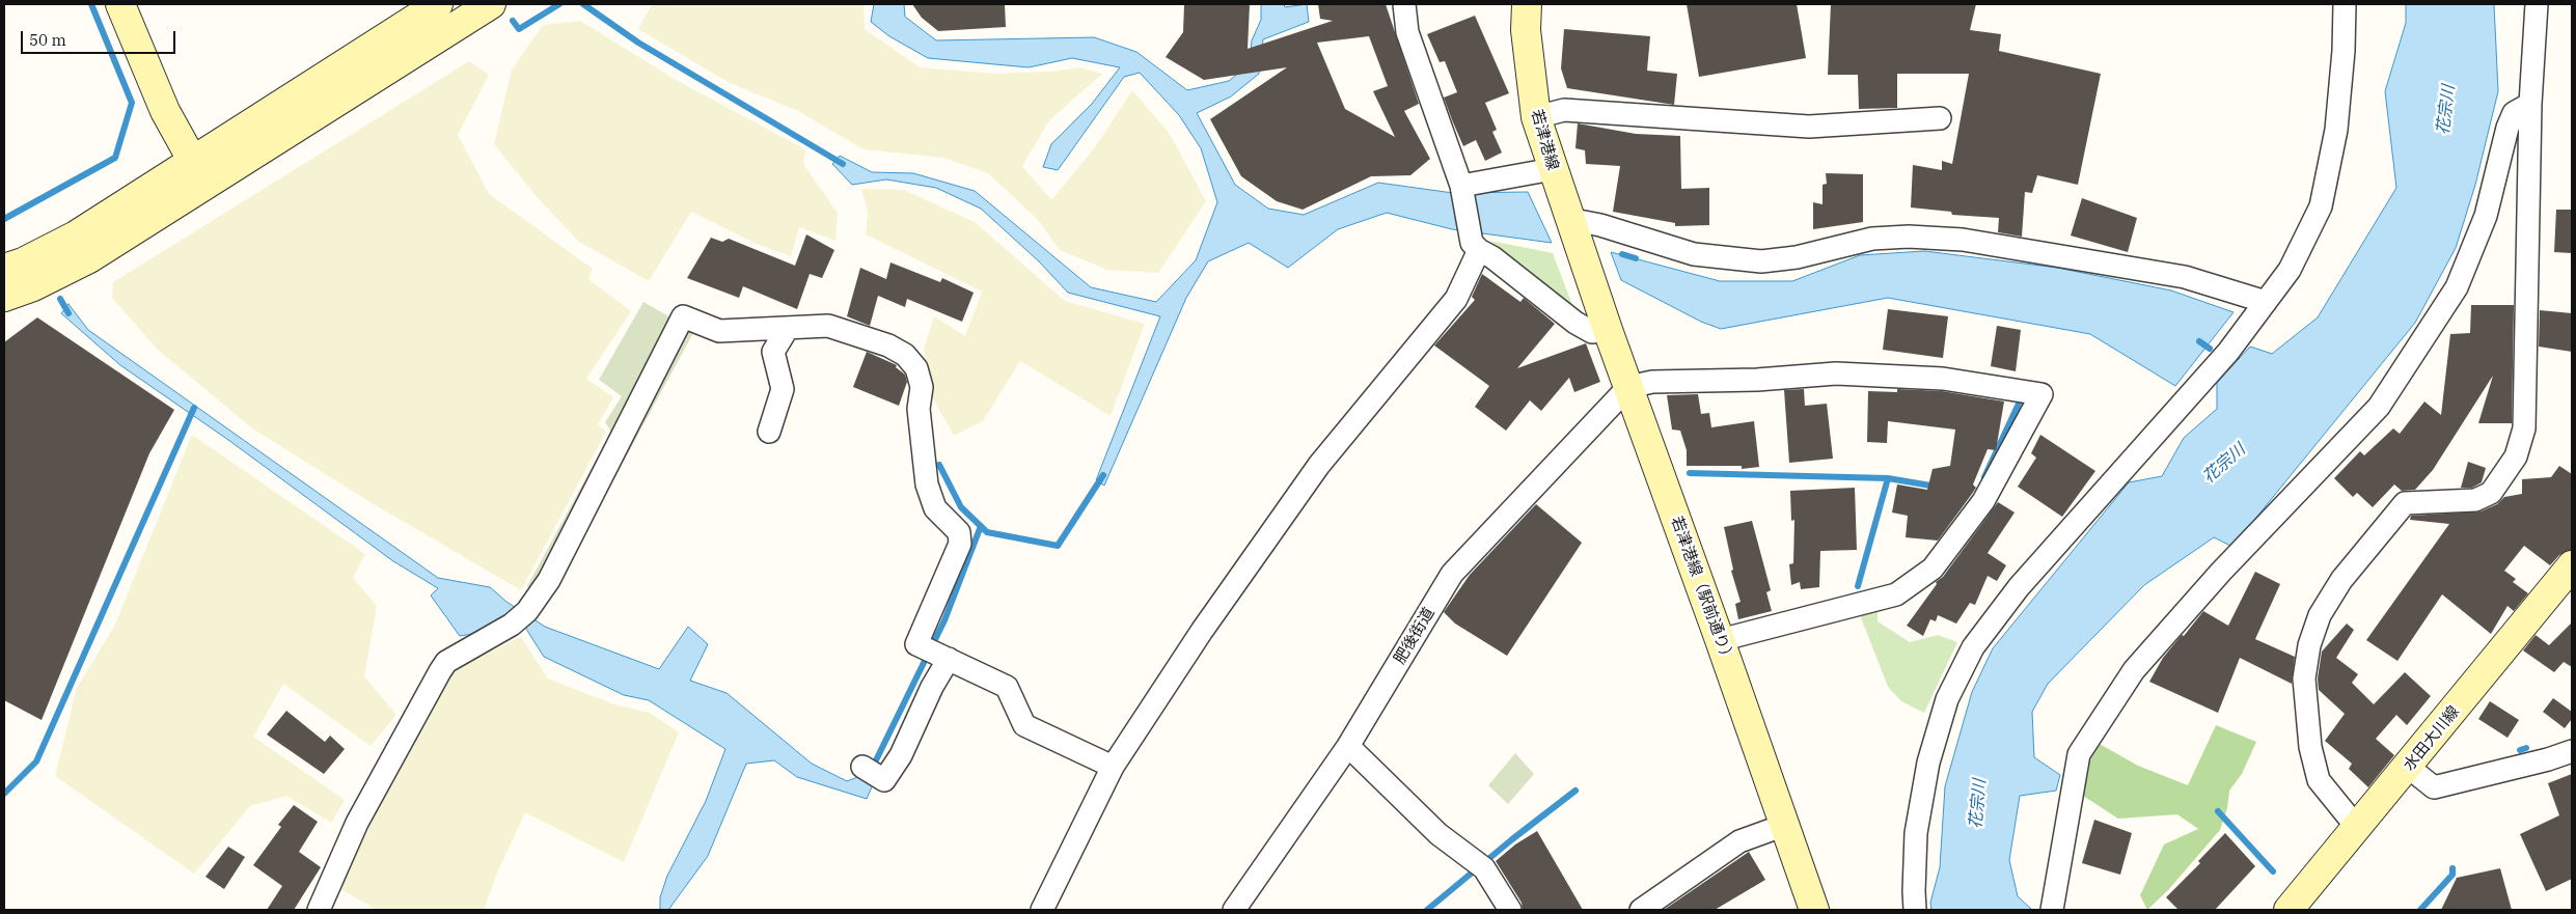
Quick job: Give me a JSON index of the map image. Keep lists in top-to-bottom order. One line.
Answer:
{"streets":{"main road":["若津港線","若津港線（駅前通り）","水田大川線"],"street":["肥後街道"]},"crossings":[["若津港線","若津港線（駅前通り）"],["若津港線（駅前通り）","肥後街道"]],"water":["花宗川"],"scale_bar":"50 m"}
